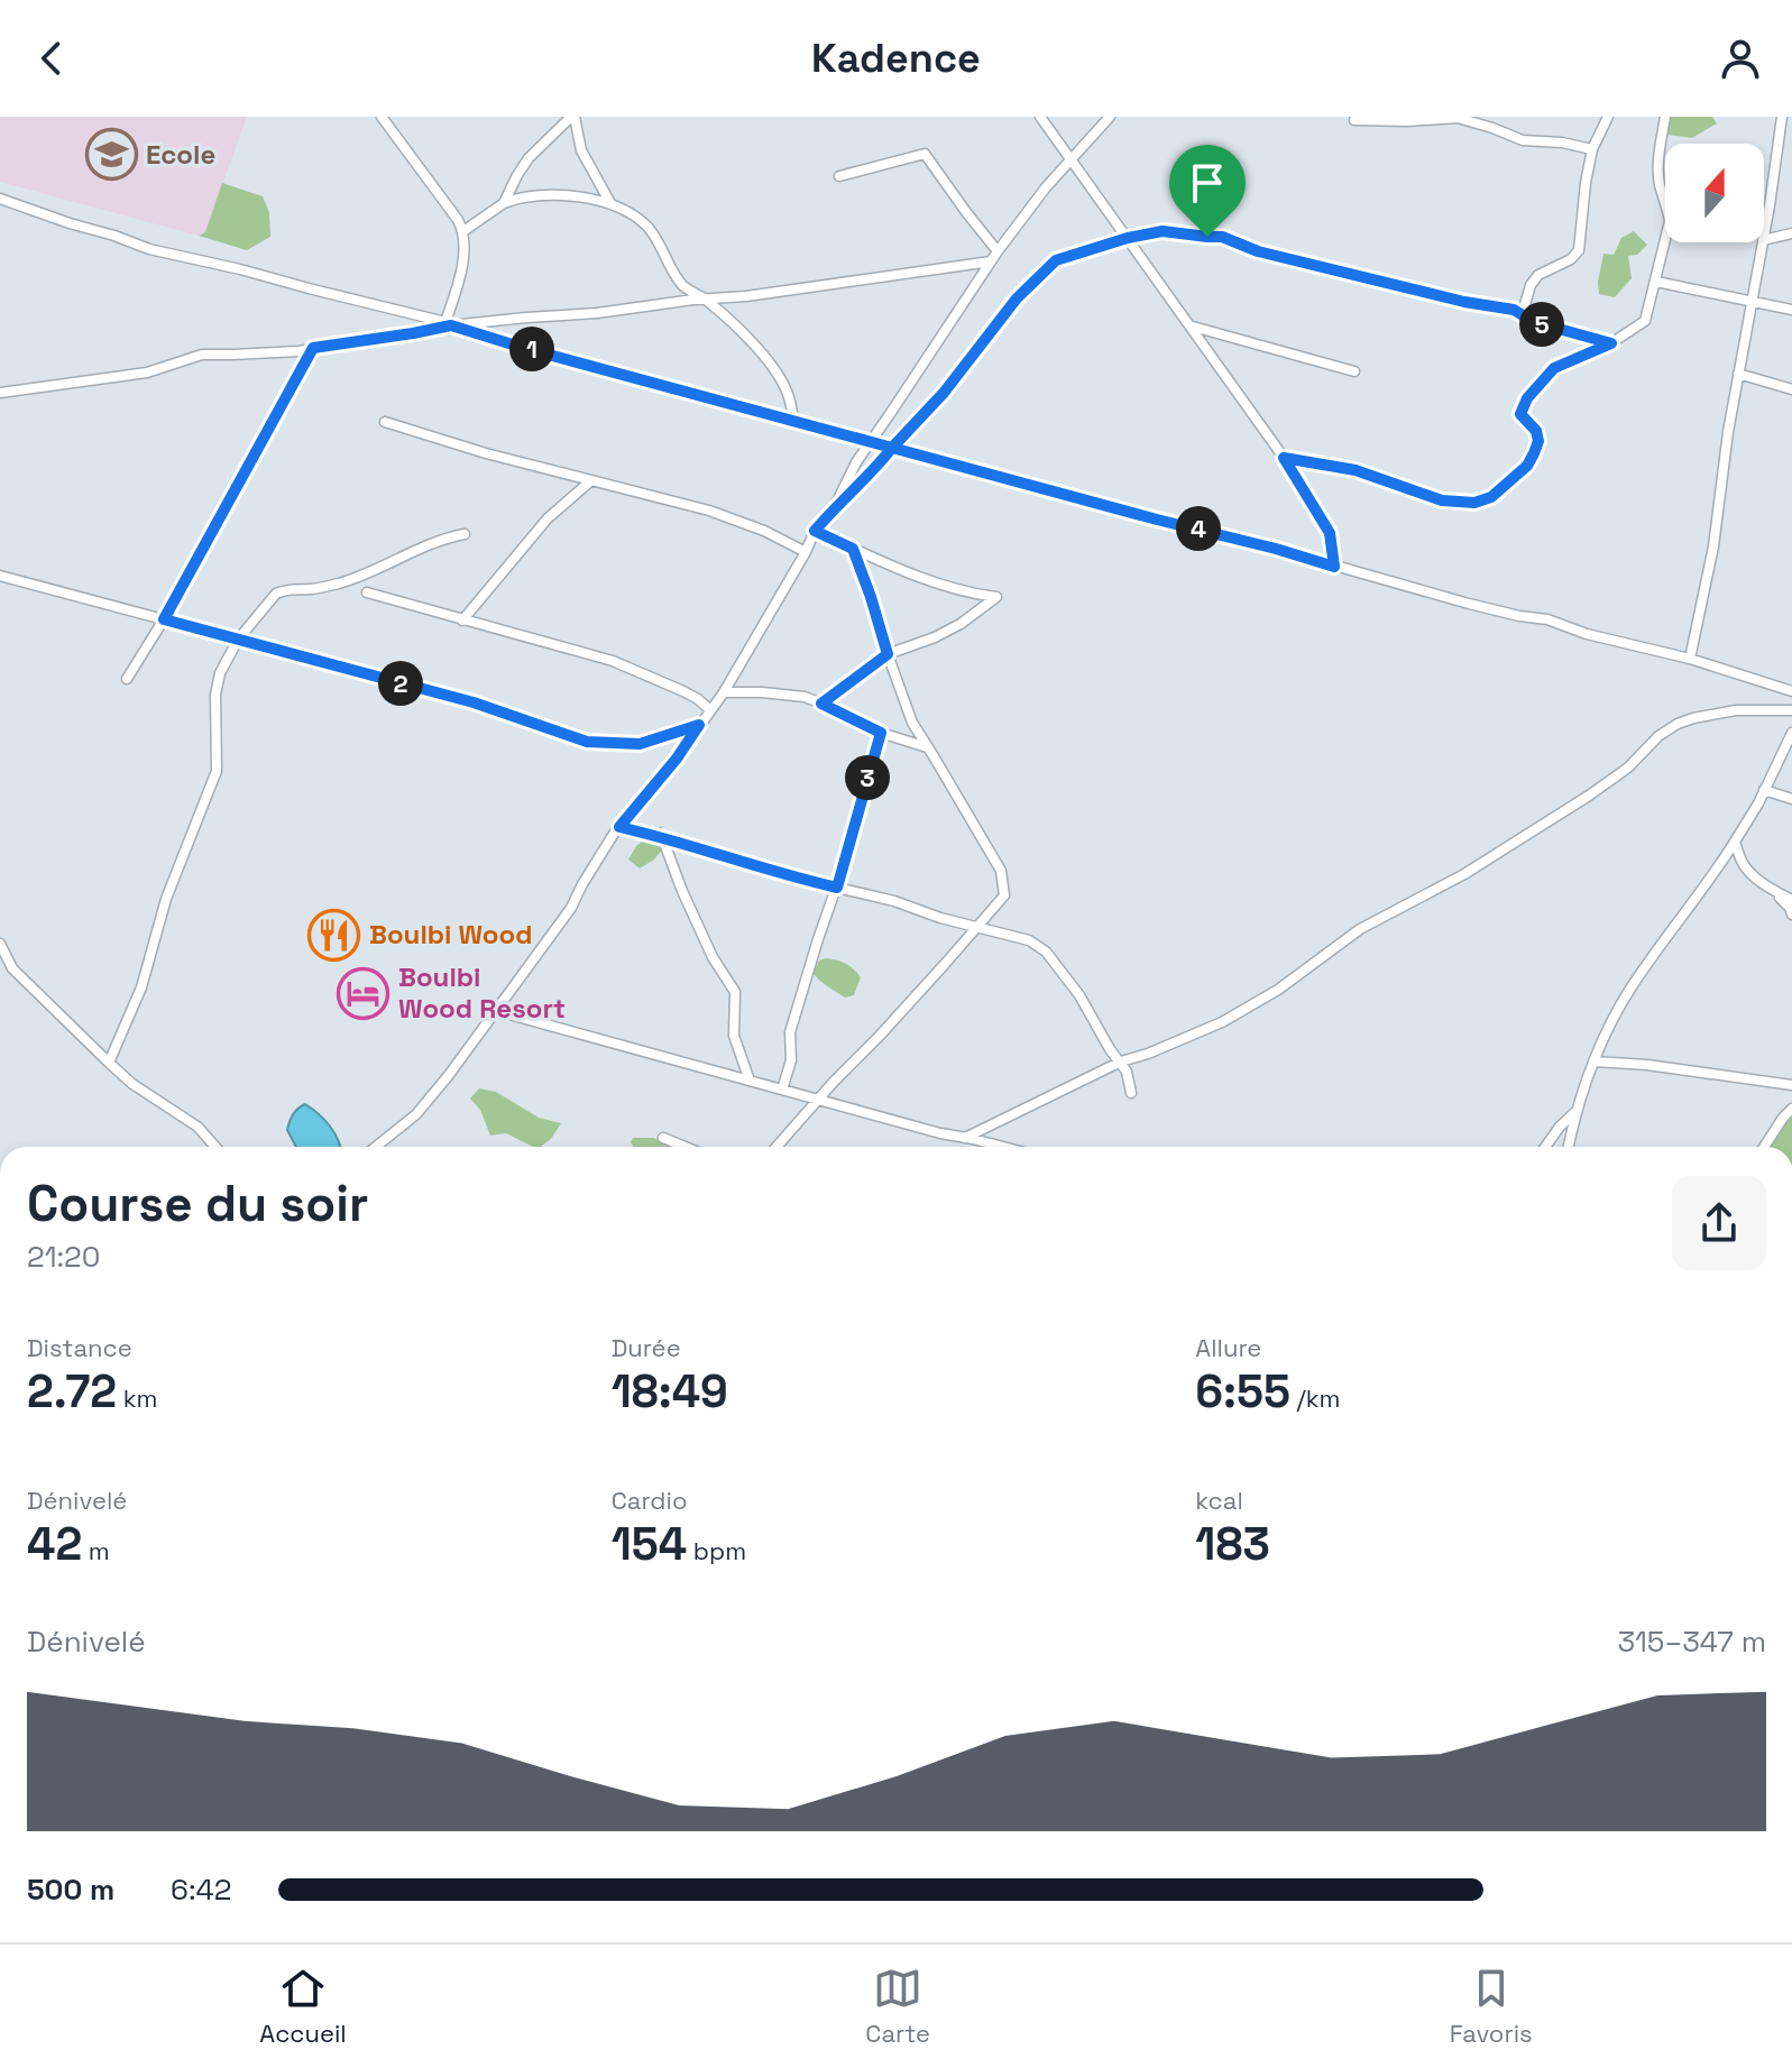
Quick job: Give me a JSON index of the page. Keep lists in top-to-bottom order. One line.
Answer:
{"places":{"school or university":["Ecole"],"restaurant":["Boulbi Wood"],"hotel":["Boulbi Wood Resort"]},"north":"top","page":{"header":"Kadence","pins":["5","1","4","2","3"],"heading":["Course du soir","21:20"],"stats":[["Distance","2.72 km"],["Durée","18:49"],["Allure","6:55 /km"],["Dénivelé","42 m"],["Cardio","154 bpm"],["kcal","183"]],"chart":["Dénivelé","315–347 m"],"list":[{"name":"500 m","note":"6:42"}],"tabs":["Accueil","Carte","Favoris"]}}
